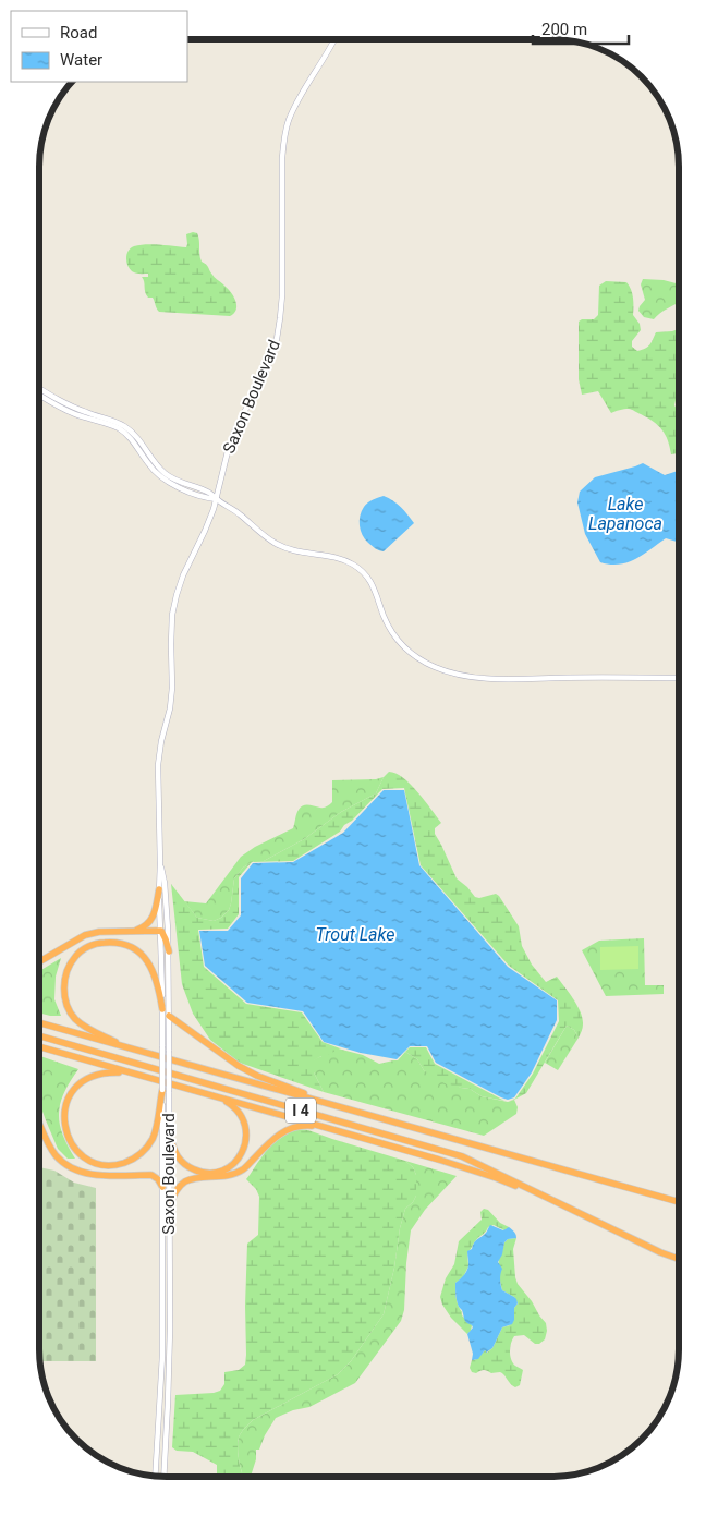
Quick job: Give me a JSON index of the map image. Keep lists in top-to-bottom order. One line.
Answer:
{"streets":{"highway":["I 4"],"main road":["Saxon Boulevard"]},"water":["Lake Lapanoca","Trout Lake"],"legend":["Road","Water"],"scale_bar":"200 m"}
